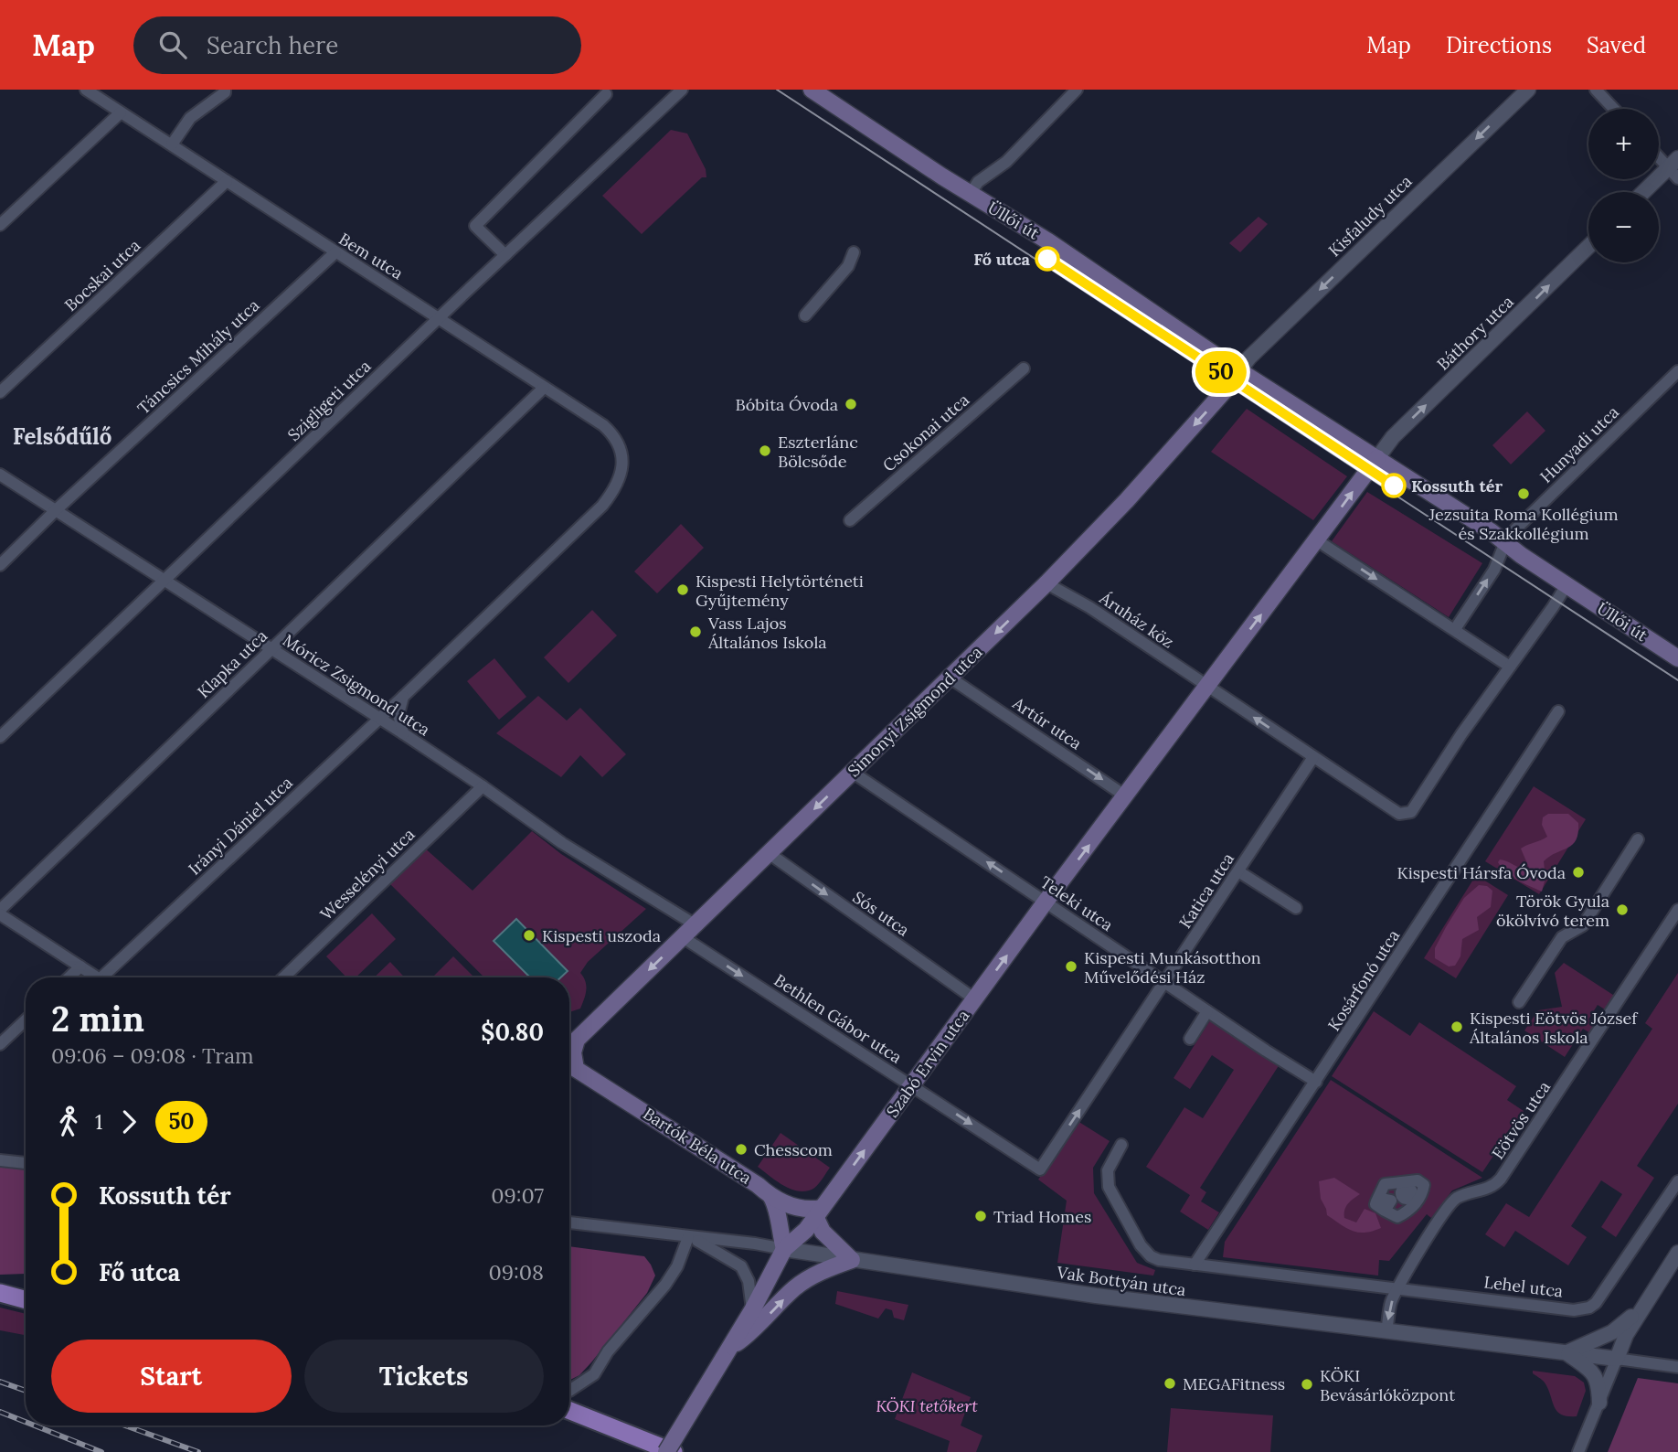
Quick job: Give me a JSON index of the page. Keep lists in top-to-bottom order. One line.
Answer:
{"streets":{"main road":["Üllői út","Simonyi Zsigmond utca","Szabó Ervin utca","Bartók Béla utca"],"street":["Kisfaludy utca","Bem utca","Bocskai utca","Báthory utca","Táncsics Mihály utca","Szigligeti utca","Csokonai utca","Hunyadi utca","Áruház köz","Klapka utca","Móricz Zsigmond utca","Artúr utca","Irányi Dániel utca","Wesselényi utca","Katica utca","Teleki utca","Sós utca","Kosárfonó utca","Bethlen Gábor utca","Eötvös utca","Vak Bottyán utca","Lehel utca"]},"crossings":[["Kisfaludy utca","Üllői út"],["Kisfaludy utca","Simonyi Zsigmond utca"],["Üllői út","Báthory utca"],["Üllői út","Hunyadi utca"],["Üllői út","Simonyi Zsigmond utca"],["Bem utca","Bocskai utca"],["Bem utca","Táncsics Mihály utca"],["Bem utca","Szigligeti utca"],["Bem utca","Klapka utca"],["Bem utca","Irányi Dániel utca"],["Táncsics Mihály utca","Móricz Zsigmond utca"],["Szigligeti utca","Móricz Zsigmond utca"],["Áruház köz","Simonyi Zsigmond utca"],["Áruház köz","Szabó Ervin utca"],["Klapka utca","Móricz Zsigmond utca"],["Móricz Zsigmond utca","Simonyi Zsigmond utca"],["Móricz Zsigmond utca","Irányi Dániel utca"],["Móricz Zsigmond utca","Wesselényi utca"],["Simonyi Zsigmond utca","Artúr utca"],["Simonyi Zsigmond utca","Teleki utca"],["Simonyi Zsigmond utca","Sós utca"],["Simonyi Zsigmond utca","Bethlen Gábor utca"],["Simonyi Zsigmond utca","Bartók Béla utca"],["Artúr utca","Szabó Ervin utca"],["Katica utca","Teleki utca"],["Katica utca","Bethlen Gábor utca"],["Teleki utca","Kosárfonó utca"],["Teleki utca","Szabó Ervin utca"],["Sós utca","Szabó Ervin utca"],["Kosárfonó utca","Vak Bottyán utca"],["Bethlen Gábor utca","Szabó Ervin utca"],["Szabó Ervin utca","Bartók Béla utca"],["Szabó Ervin utca","Vak Bottyán utca"],["Eötvös utca","Vak Bottyán utca"],["Eötvös utca","Lehel utca"],["Vak Bottyán utca","Lehel utca"]],"one_way":["Kisfaludy utca","Báthory utca","Simonyi Zsigmond utca","Artúr utca","Katica utca","Teleki utca","Sós utca","Bethlen Gábor utca","Szabó Ervin utca"],"districts":["Felsődűlő"],"parks":["KÖKI tetőkert"],"places":["Fő utca","Bóbita Óvoda","Eszterlánc Bölcsőde","Kossuth tér","Jezsuita Roma Kollégium és Szakkollégium","Kispesti Helytörténeti Gyűjtemény","Vass Lajos Általános Iskola","Kispesti Hársfa Óvoda","Török Gyula ökölvívó terem","Kispesti uszoda","Kispesti Munkásotthon Művelődési Ház","Kispesti Eötvös József Általános Iskola","Chesscom","Triad Homes","MEGAFitness","KÖKI Bevásárlóközpont"],"lines":["tram line 50"],"page":{"header":"Map","search":"Search here","nav":["Map","Directions","Saved"],"on_map":"50","map_buttons":["+","−"],"heading":["2 min","09:06 – 09:08 · Tram","$0.80"],"legs":["1","50"],"list":[{"name":"Kossuth tér","value":"09:07"},{"name":"Fő utca","value":"09:08"}],"buttons":["Start","Tickets"]}}
